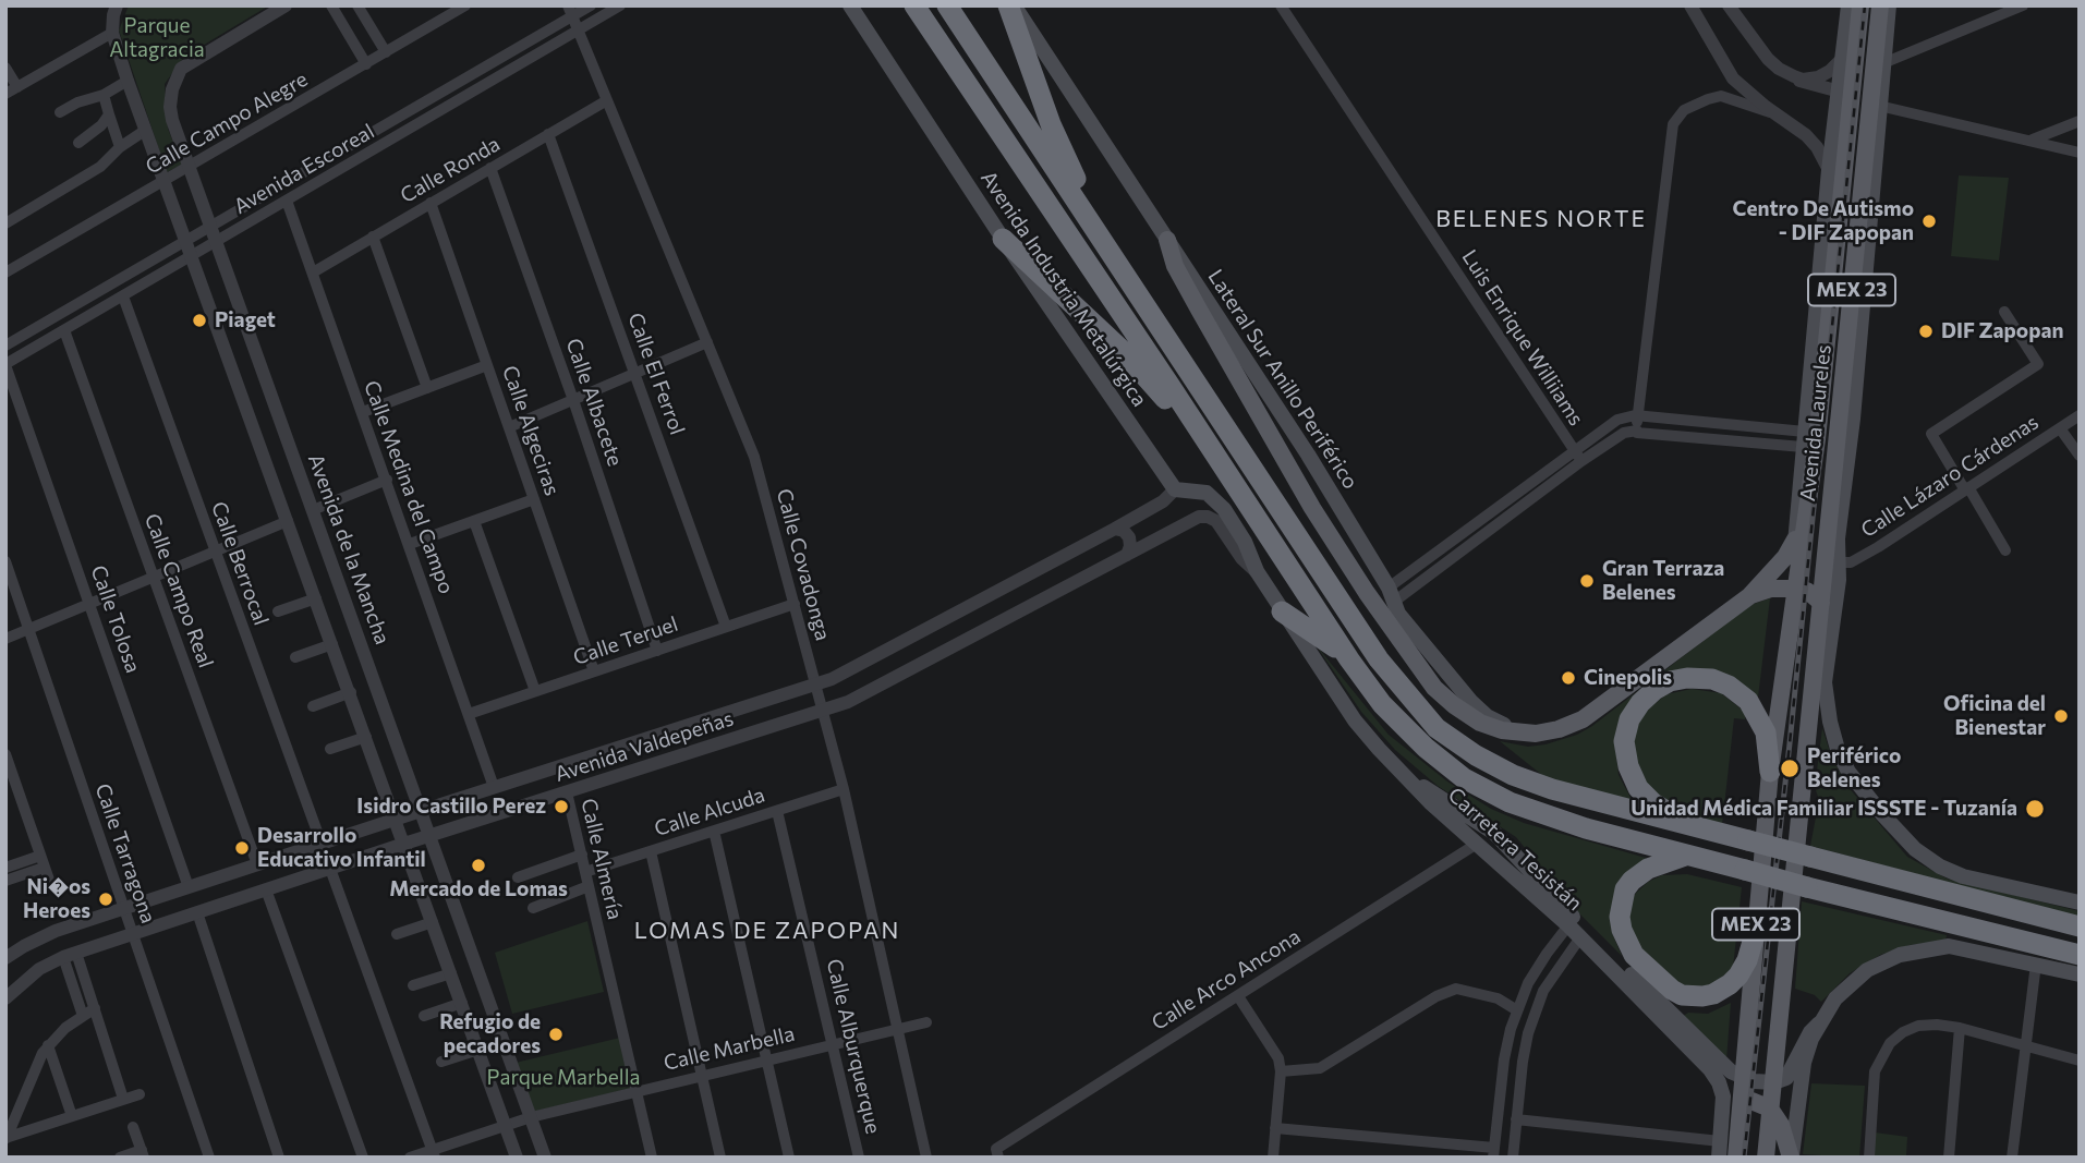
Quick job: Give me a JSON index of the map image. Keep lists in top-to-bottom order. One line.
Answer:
{"streets":{"main road":["Avenida Industria Metalúrgica","MEX 23","Lateral Sur Anillo Periférico","Avenida Laureles","Carretera Tesistán"],"street":["Calle Campo Alegre","Avenida Escoreal","Calle Ronda","Luis Enrique Williiams","Calle El Ferrol","Calle Albacete","Calle Algeciras","Calle Lázaro Cárdenas","Calle Medina del Campo","Avenida de la Mancha","Calle Berrocal","Calle Covadonga","Calle Campo Real","Calle Tolosa","Calle Teruel","Avenida Valdepeñas","Calle Alcuda","Calle Tarragona","Calle Almería","Calle Arco Ancona","Calle Alburquerque","Calle Marbella"]},"crossings":[["Calle Campo Alegre","Avenida de la Mancha"],["Avenida Escoreal","Calle Medina del Campo"],["Avenida Escoreal","Avenida de la Mancha"],["Avenida Escoreal","Calle Berrocal"],["Avenida Escoreal","Calle Covadonga"],["Avenida Escoreal","Calle Campo Real"],["Avenida Escoreal","Calle Tolosa"],["Calle Ronda","Calle El Ferrol"],["Calle Ronda","Calle Albacete"],["Calle Ronda","Calle Algeciras"],["Calle Ronda","Calle Medina del Campo"],["Calle Ronda","Calle Covadonga"],["Avenida Industria Metalúrgica","Avenida Valdepeñas"],["MEX 23","Avenida Laureles"],["Calle El Ferrol","Calle Teruel"],["Calle Albacete","Calle Teruel"],["Avenida Laureles","Calle Lázaro Cárdenas"],["Calle Algeciras","Calle Teruel"],["Calle Medina del Campo","Calle Teruel"],["Calle Medina del Campo","Avenida Valdepeñas"],["Avenida de la Mancha","Avenida Valdepeñas"],["Avenida de la Mancha","Calle Marbella"],["Calle Berrocal","Avenida Valdepeñas"],["Calle Covadonga","Calle Teruel"],["Calle Covadonga","Avenida Valdepeñas"],["Calle Covadonga","Calle Alcuda"],["Calle Covadonga","Calle Marbella"],["Calle Campo Real","Avenida Valdepeñas"],["Calle Tolosa","Avenida Valdepeñas"],["Avenida Valdepeñas","Carretera Tesistán"],["Avenida Valdepeñas","Calle Tarragona"],["Avenida Valdepeñas","Calle Almería"],["Calle Alcuda","Calle Almería"],["Calle Alcuda","Calle Alburquerque"],["Carretera Tesistán","Calle Arco Ancona"],["Calle Almería","Calle Marbella"],["Calle Alburquerque","Calle Marbella"]],"districts":["BELENES NORTE","LOMAS DE ZAPOPAN"],"parks":["Parque Altagracia","Parque Marbella"],"places":["Centro De Autismo - DIF Zapopan","Piaget","DIF Zapopan","Gran Terraza Belenes","Cinepolis","Oficina del Bienestar","Periférico Belenes","Isidro Castillo Perez","Unidad Médica Familiar ISSSTE - Tuzanía","Desarrollo Educativo Infantil","Mercado de Lomas","Ni�os Heroes","Refugio de pecadores"]}
